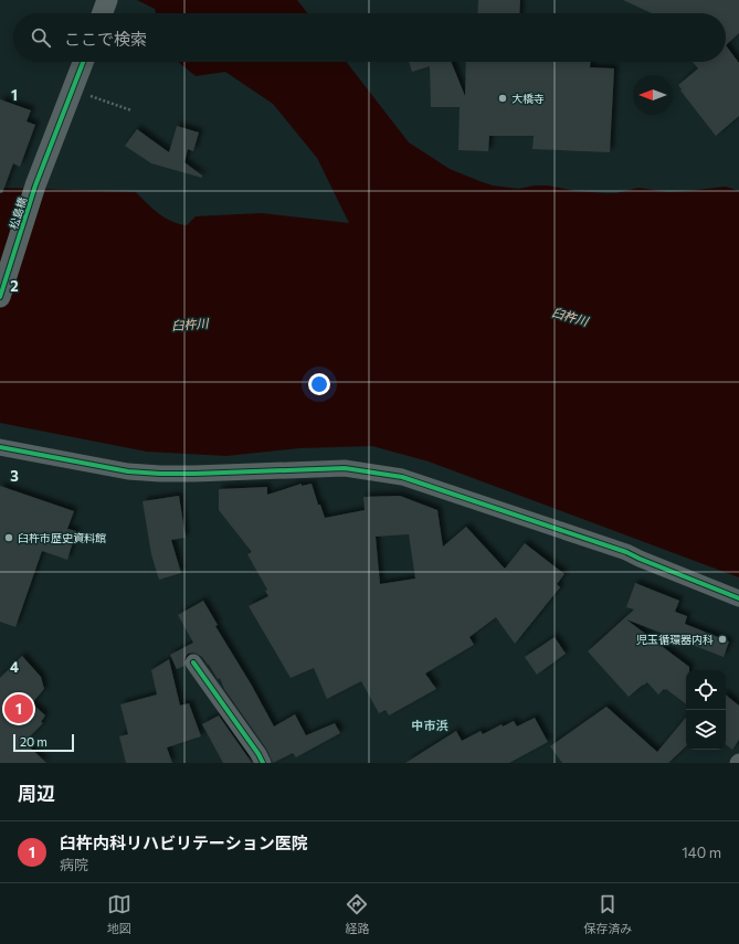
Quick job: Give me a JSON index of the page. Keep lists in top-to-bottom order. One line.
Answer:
{"streets":{"street":["松島橋"]},"districts":["中市浜"],"water":["臼杵川"],"places":["大橋寺","臼杵市歴史資料館","児玉循環器内科"],"scale_bar":"20 m","north":"left","page":{"search":"ここで検索","pins":"1","scale":"20 m","heading":"周辺","list":[{"mark":"1","name":"臼杵内科リハビリテーション医院","note":"病院","value":"140 m"}],"nav":["地図","経路","保存済み"]},"grid":{"rows":["1","2","3","4"]}}
